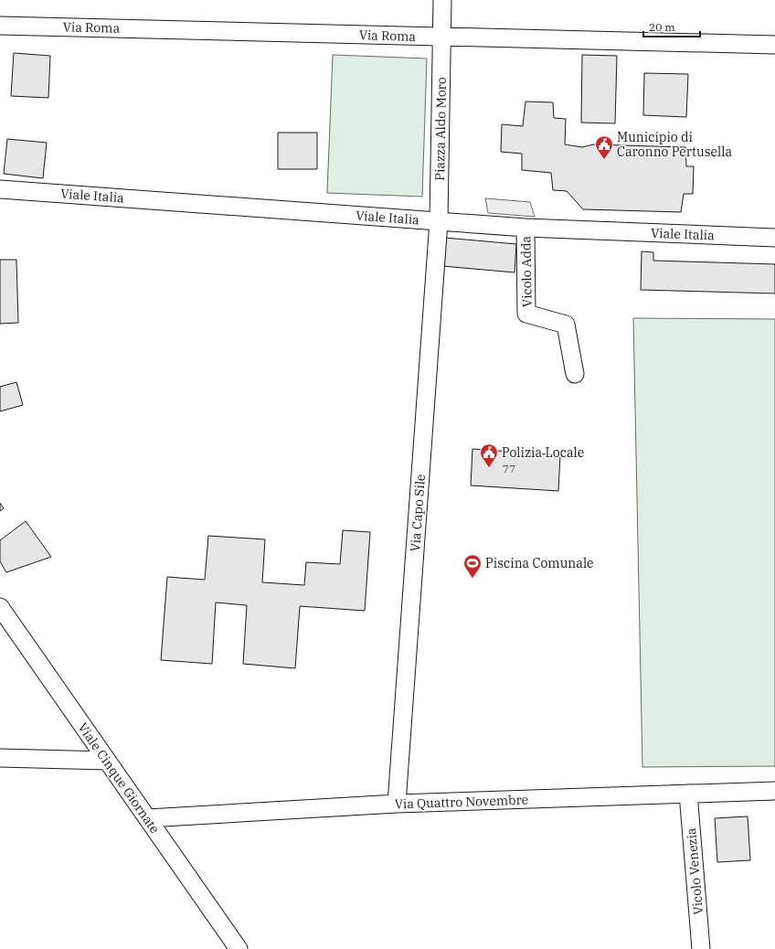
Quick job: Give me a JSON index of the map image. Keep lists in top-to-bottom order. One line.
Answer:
{"streets":{"street":["Via Roma","Piazza Aldo Moro","Viale Italia","Vicolo Adda","Via Capo Sile","Viale Cinque Giornate","Via Quattro Novembre","Vicolo Venezia"]},"crossings":[["Via Roma","Piazza Aldo Moro"],["Piazza Aldo Moro","Viale Italia"],["Piazza Aldo Moro","Via Capo Sile"],["Viale Italia","Vicolo Adda"],["Viale Italia","Via Capo Sile"],["Via Capo Sile","Via Quattro Novembre"],["Viale Cinque Giornate","Via Quattro Novembre"],["Via Quattro Novembre","Vicolo Venezia"]],"places":{"public building":["Municipio di Caronno Pertusella","Polizia Locale"],"sports":["Piscina Comunale"]},"house_numbers":["77"],"scale_bar":"20 m"}
